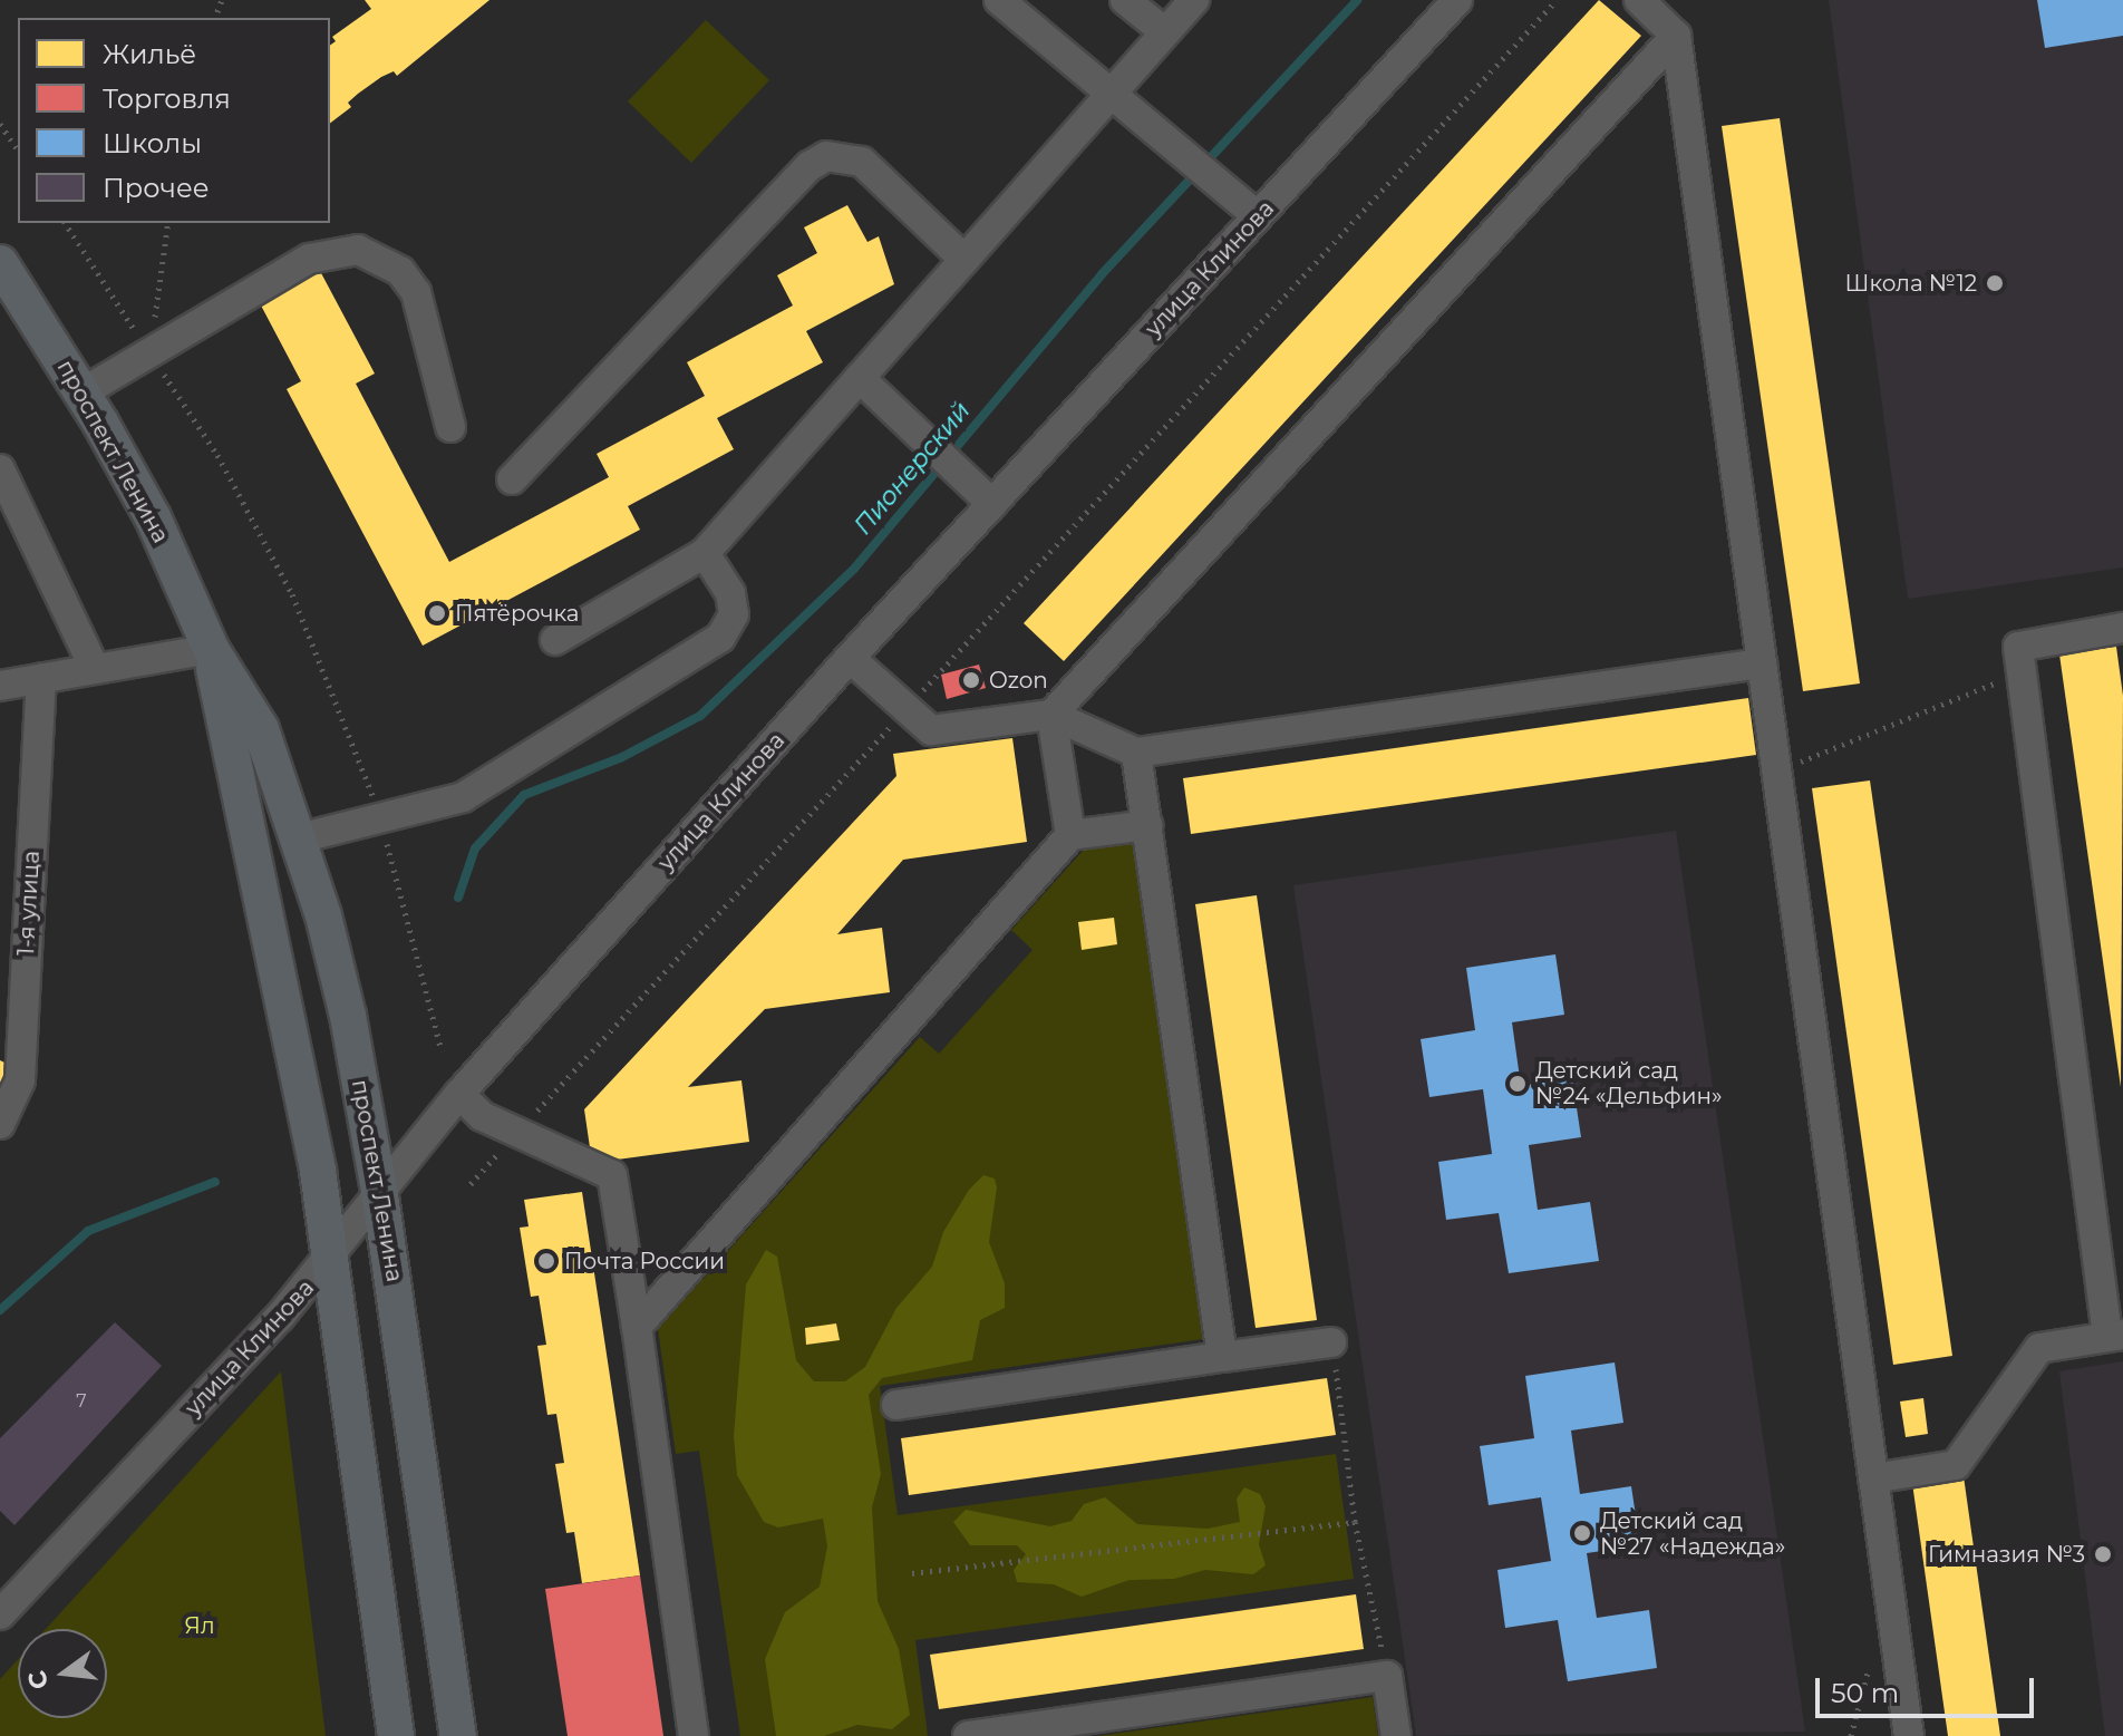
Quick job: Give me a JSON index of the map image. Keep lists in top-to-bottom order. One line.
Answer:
{"streets":{"main road":["проспект Ленина"],"street":["улица Клинова","1-я улица"]},"crossings":[["улица Клинова","проспект Ленина"]],"water":["Пионерский"],"parks":["Ял"],"places":["Школа №12","Пятёрочка","Ozon","Детский сад №24 «Дельфин»","Почта России","Детский сад №27 «Надежда»","Гимназия №3"],"house_numbers":["7"],"legend":["Жильё","Торговля","Школы","Прочее"],"scale_bar":"50 m","north":"left"}
